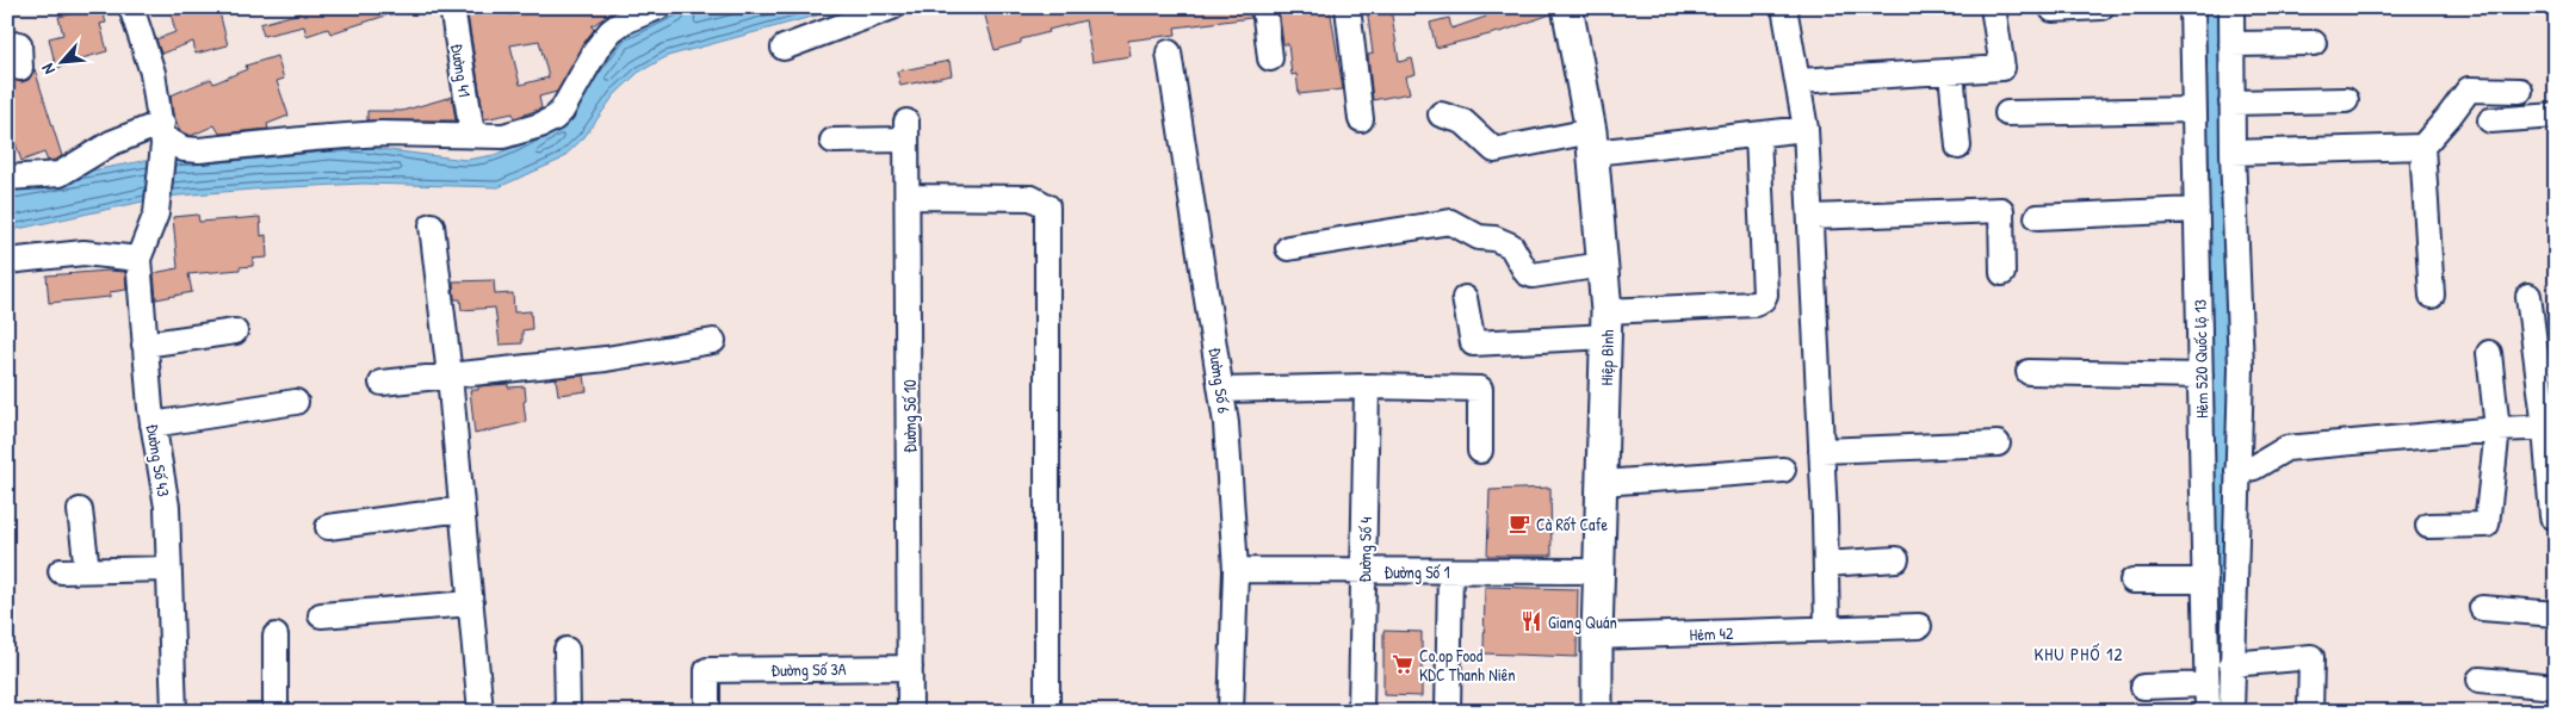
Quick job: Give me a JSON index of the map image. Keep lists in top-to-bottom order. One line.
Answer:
{"streets":{"main road":["Hiệp Bình"],"street":["Đường 41","Hẻm 520 Quốc lộ 13","Đường Số 6","Đường Số 10","Đường Số 43","Đường Số 4","Đường Số 1","Hẻm 42","Đường Số 3A"]},"crossings":[["Hiệp Bình","Đường Số 1"],["Hiệp Bình","Hẻm 42"],["Đường Số 6","Đường Số 1"],["Đường Số 10","Đường Số 3A"],["Đường Số 4","Đường Số 1"]],"districts":["KHU PHỐ 12"],"places":{"cafe":["Cà Rốt Cafe"],"restaurant":["Giang Quán"],"supermarket":["Co.op Food KDC Thanh Niên"]},"north":"bottom left"}
